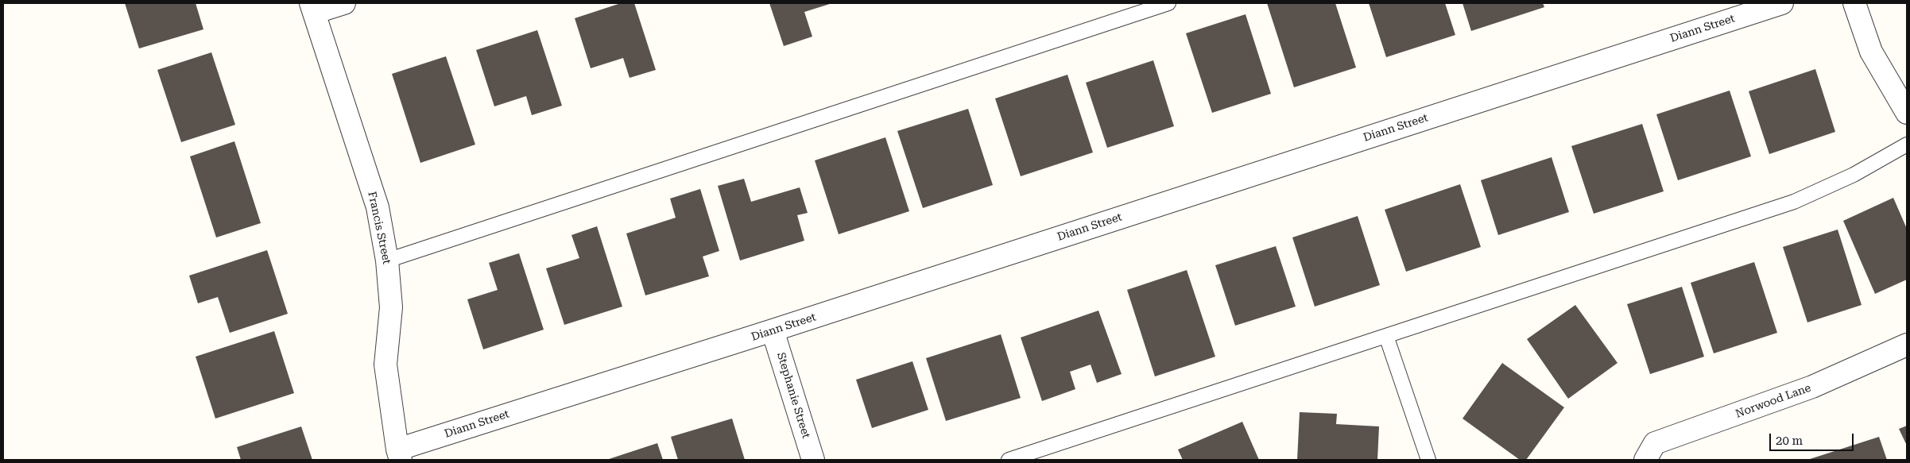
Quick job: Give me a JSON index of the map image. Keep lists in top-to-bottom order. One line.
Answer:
{"streets":{"street":["Diann Street","Francis Street","Stephanie Street","Norwood Lane"]},"crossings":[["Diann Street","Francis Street"],["Diann Street","Stephanie Street"]],"scale_bar":"20 m"}
